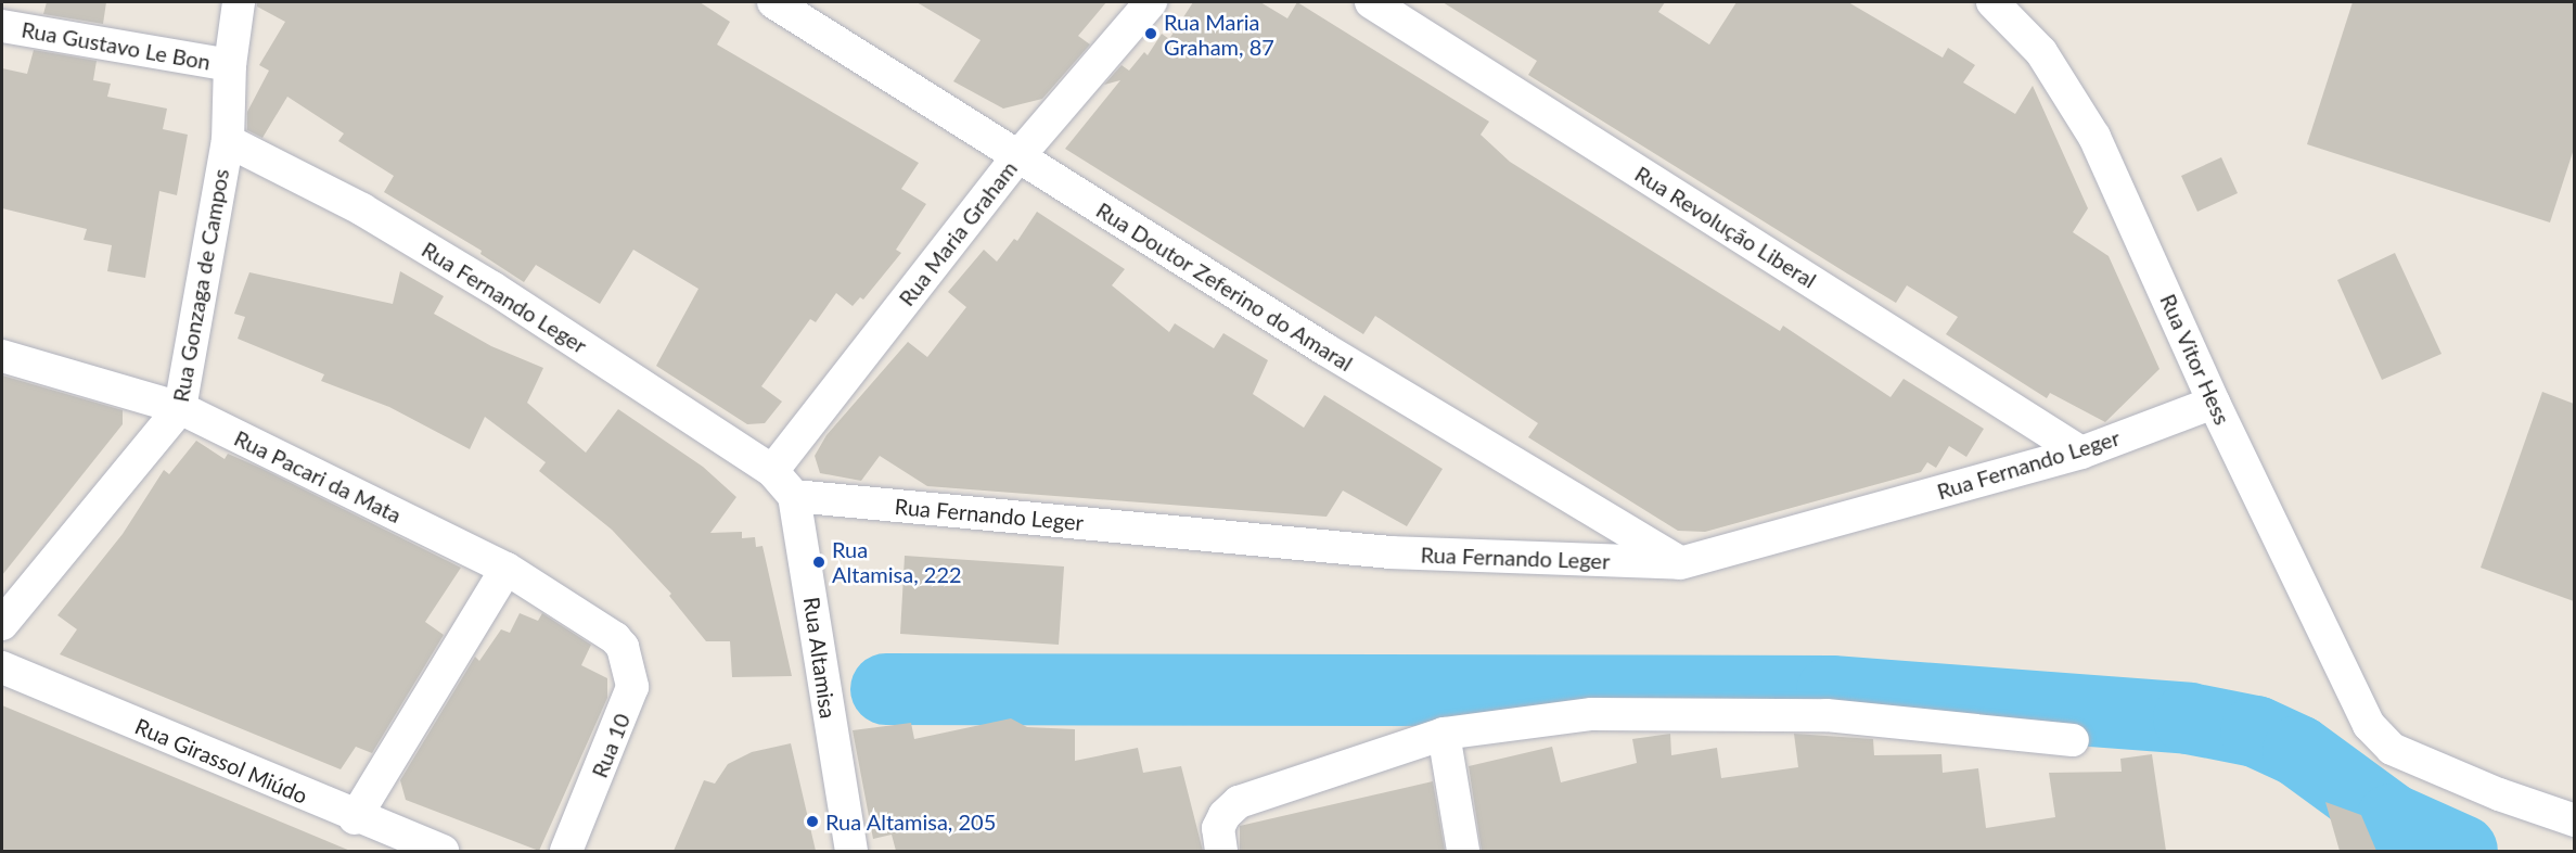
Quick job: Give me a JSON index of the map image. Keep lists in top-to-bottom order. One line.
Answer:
{"streets":{"street":["Rua Gustavo Le Bon","Rua Revolução Liberal","Rua Maria Graham","Rua Gonzaga de Campos","Rua Doutor Zeferino do Amaral","Rua Fernando Leger","Rua Vitor Hess","Rua Pacari da Mata","Rua Altamisa","Rua 10","Rua Girassol Miúdo"]},"crossings":[["Rua Gustavo Le Bon","Rua Gonzaga de Campos"],["Rua Revolução Liberal","Rua Fernando Leger"],["Rua Maria Graham","Rua Doutor Zeferino do Amaral"],["Rua Maria Graham","Rua Fernando Leger"],["Rua Gonzaga de Campos","Rua Fernando Leger"],["Rua Gonzaga de Campos","Rua Pacari da Mata"],["Rua Doutor Zeferino do Amaral","Rua Fernando Leger"],["Rua Fernando Leger","Rua Vitor Hess"],["Rua Fernando Leger","Rua Altamisa"],["Rua Pacari da Mata","Rua 10"]],"places":["Rua Maria Graham, 87","Rua Altamisa, 222","Rua Altamisa, 205"]}
